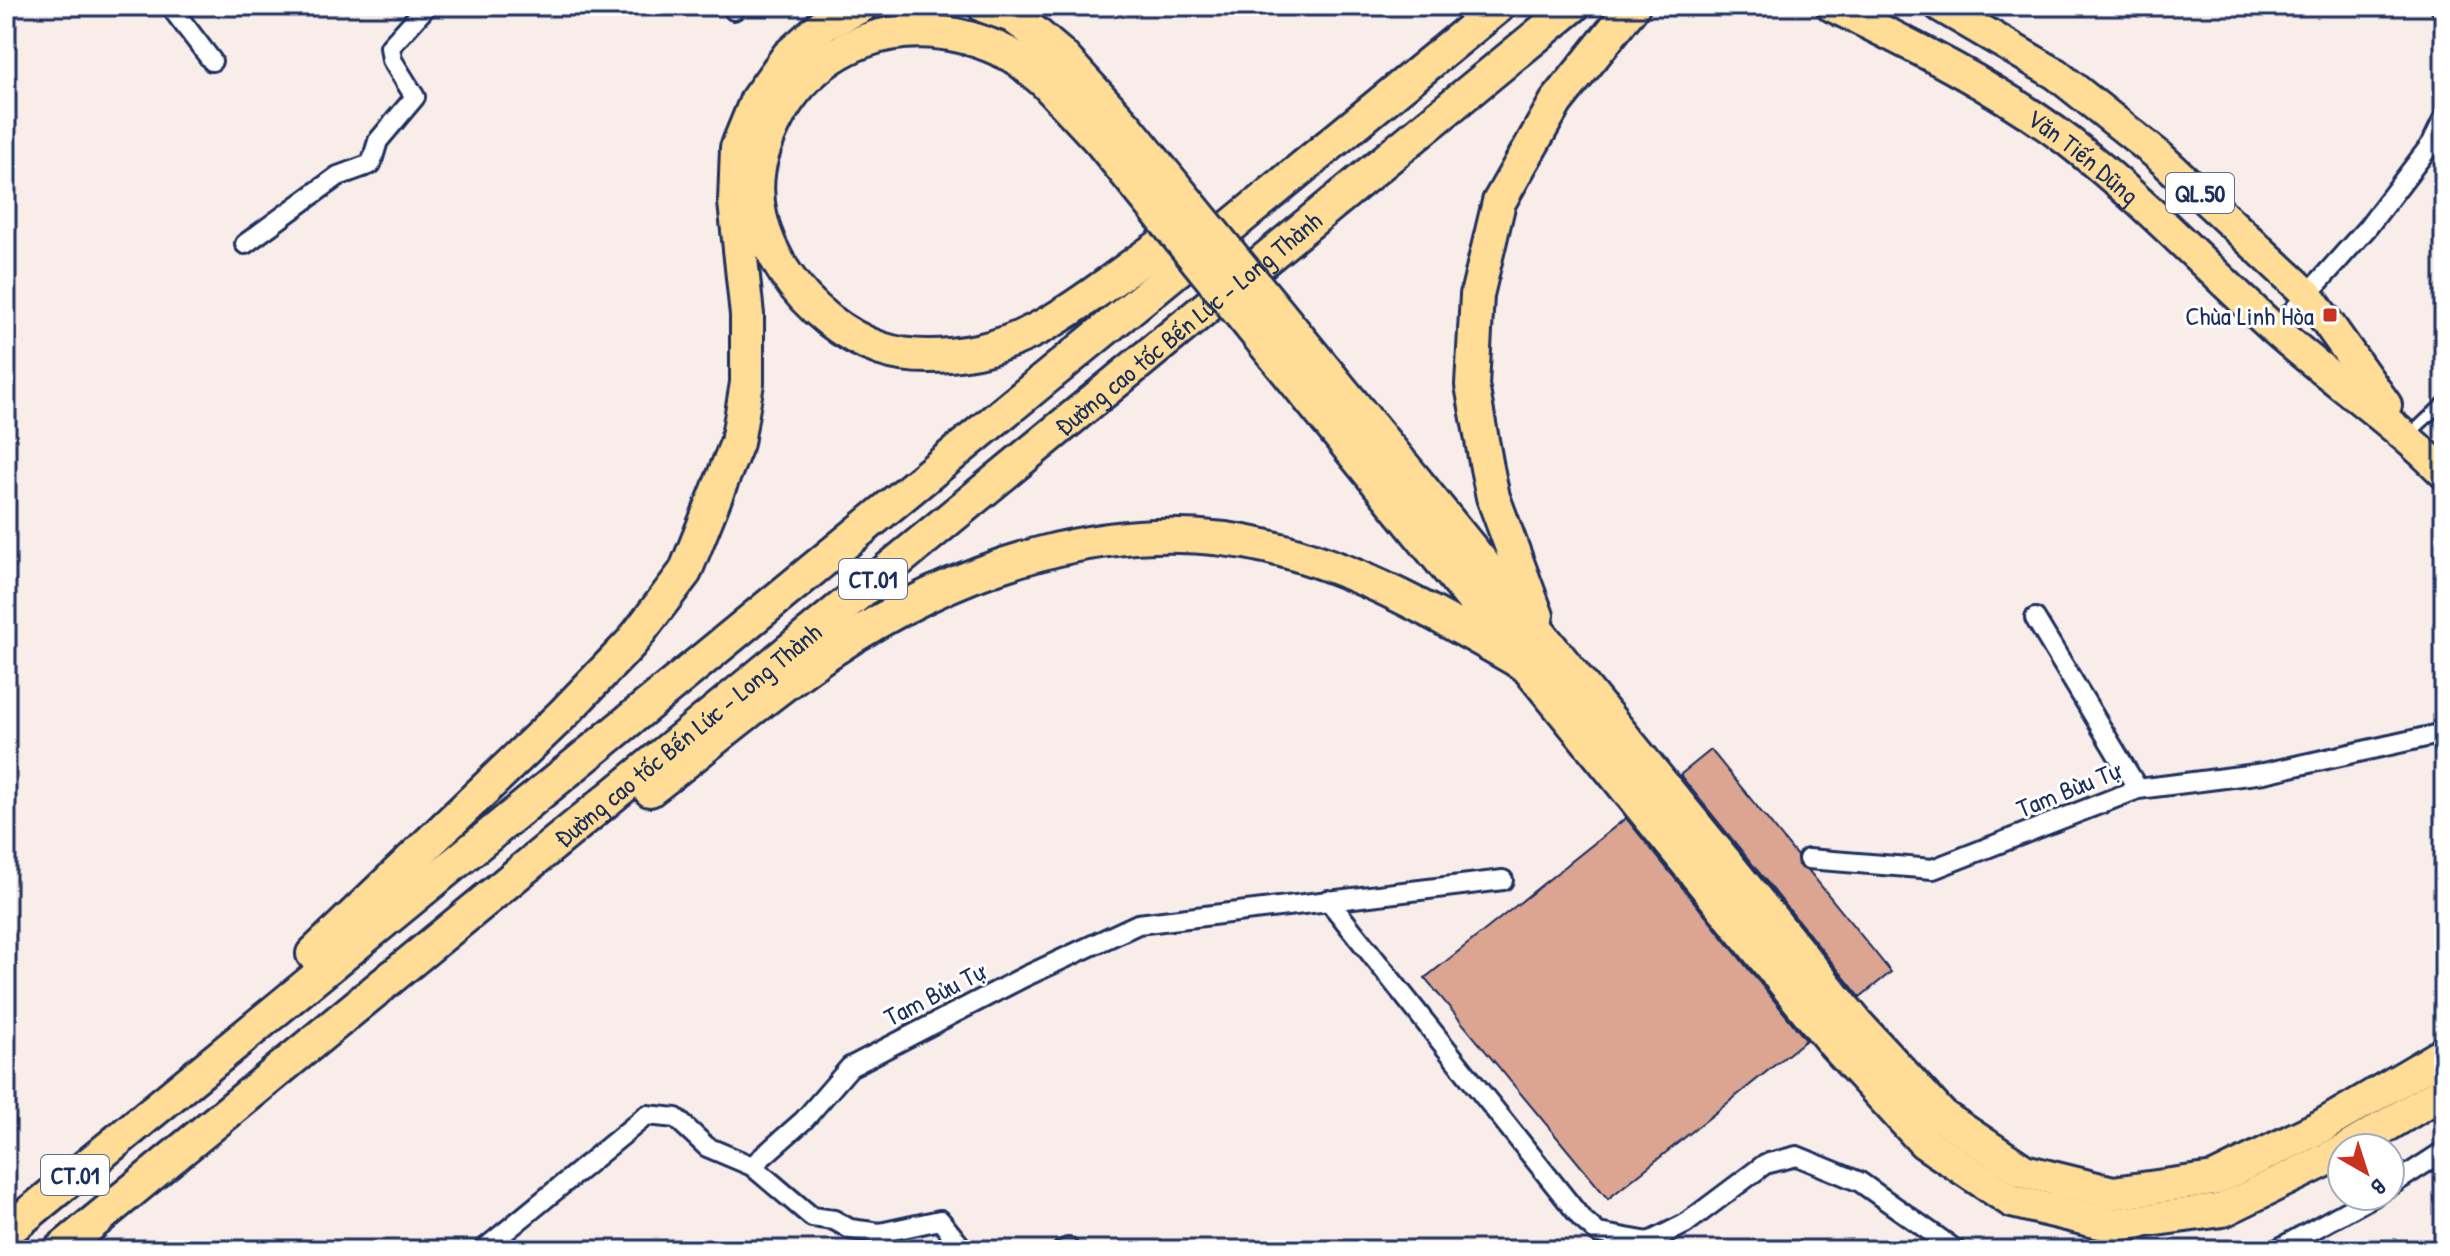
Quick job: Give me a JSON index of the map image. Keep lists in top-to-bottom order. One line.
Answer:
{"streets":{"highway":["Văn Tiến Dũng","QL.50","Đường cao tốc Bến Lức - Long Thành","CT.01"],"street":["Tam Bừu Tự","Tam Bửu Tự"]},"crossings":[["Văn Tiến Dũng","QL.50"]],"places":{"transit":["Chùa Linh Hòa"]},"north":"bottom right"}
